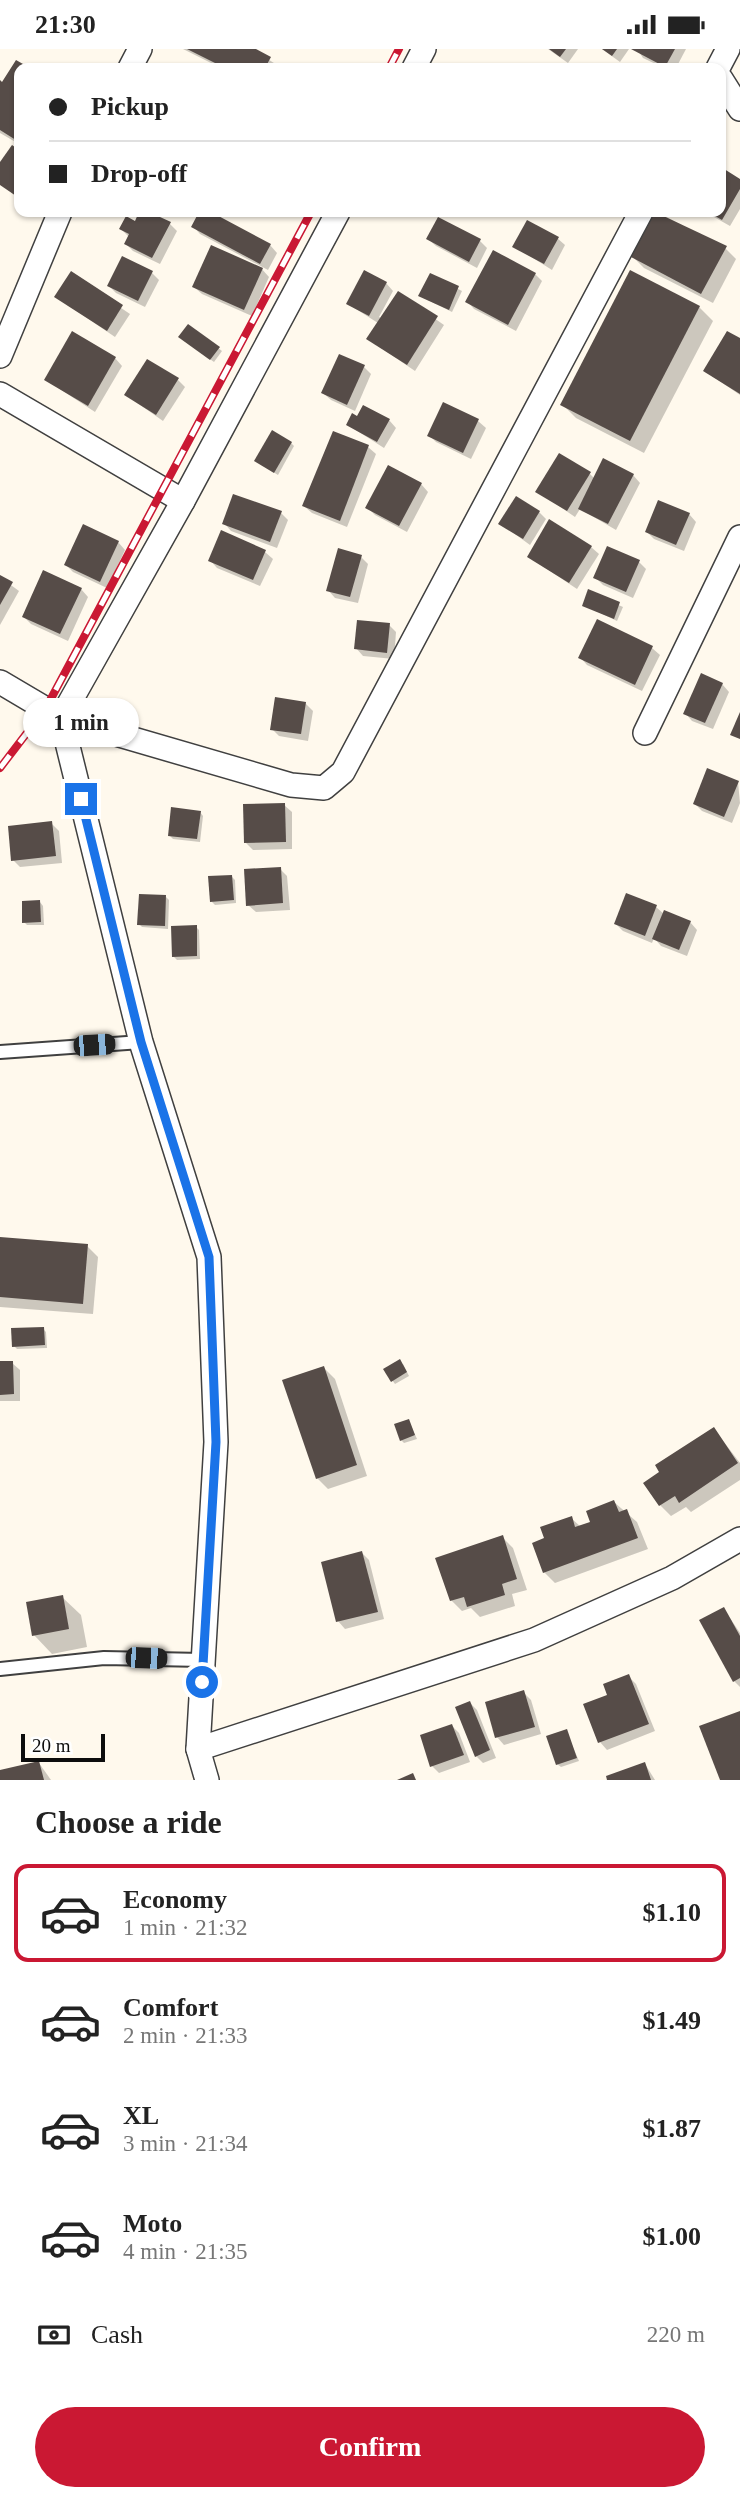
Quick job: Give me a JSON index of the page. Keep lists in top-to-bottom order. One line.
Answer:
{"scale_bar":"20 m","page":{"status":"21:30","banner":["Pickup","Drop-off"],"bubble":"1 min","scale":"20 m","heading":"Choose a ride","list":[{"name":"Economy","note":"1 min · 21:32","value":"$1.10"},{"name":"Comfort","note":"2 min · 21:33","value":"$1.49"},{"name":"XL","note":"3 min · 21:34","value":"$1.87"},{"name":"Moto","note":"4 min · 21:35","value":"$1.00"}],"pay":["Cash","220 m"],"buttons":"Confirm"}}
